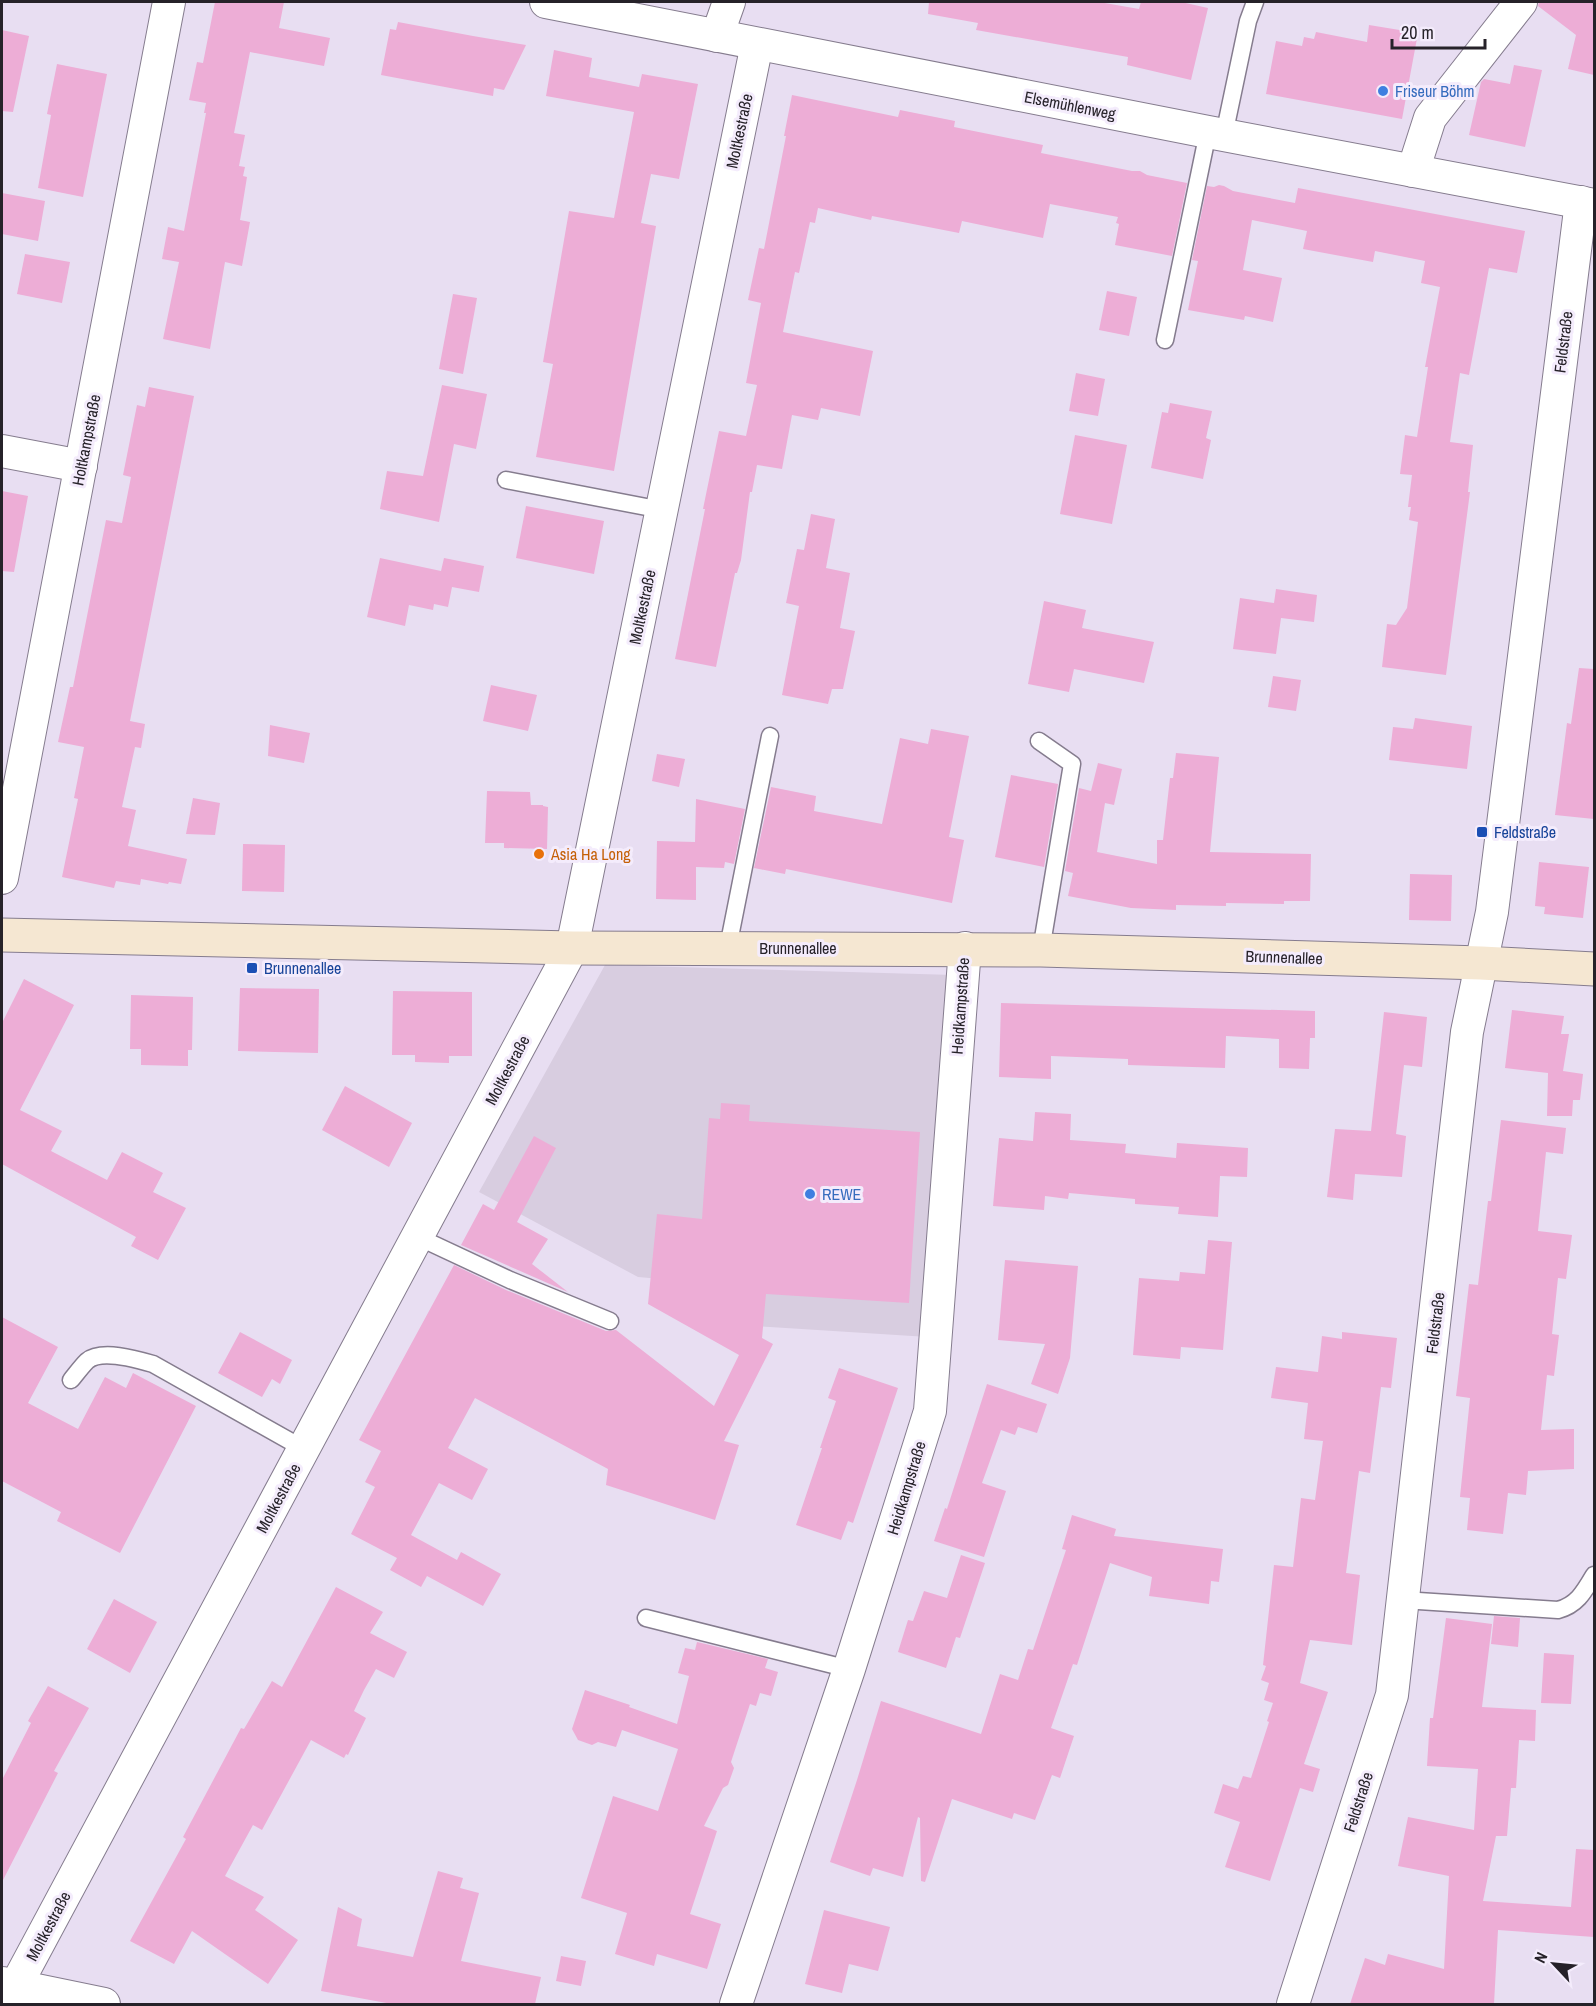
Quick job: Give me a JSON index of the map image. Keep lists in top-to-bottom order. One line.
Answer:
{"streets":{"street":["Elsemühlenweg","Moltkestraße","Feldstraße","Holtkampstraße","Brunnenallee","Heidkampstraße"]},"crossings":[["Elsemühlenweg","Moltkestraße"],["Elsemühlenweg","Feldstraße"],["Moltkestraße","Brunnenallee"],["Feldstraße","Brunnenallee"],["Brunnenallee","Heidkampstraße"]],"places":{"other":["Friseur Böhm","Asia Ha Long","REWE"],"transit":["Feldstraße","Brunnenallee"]},"scale_bar":"20 m","north":"top left"}
